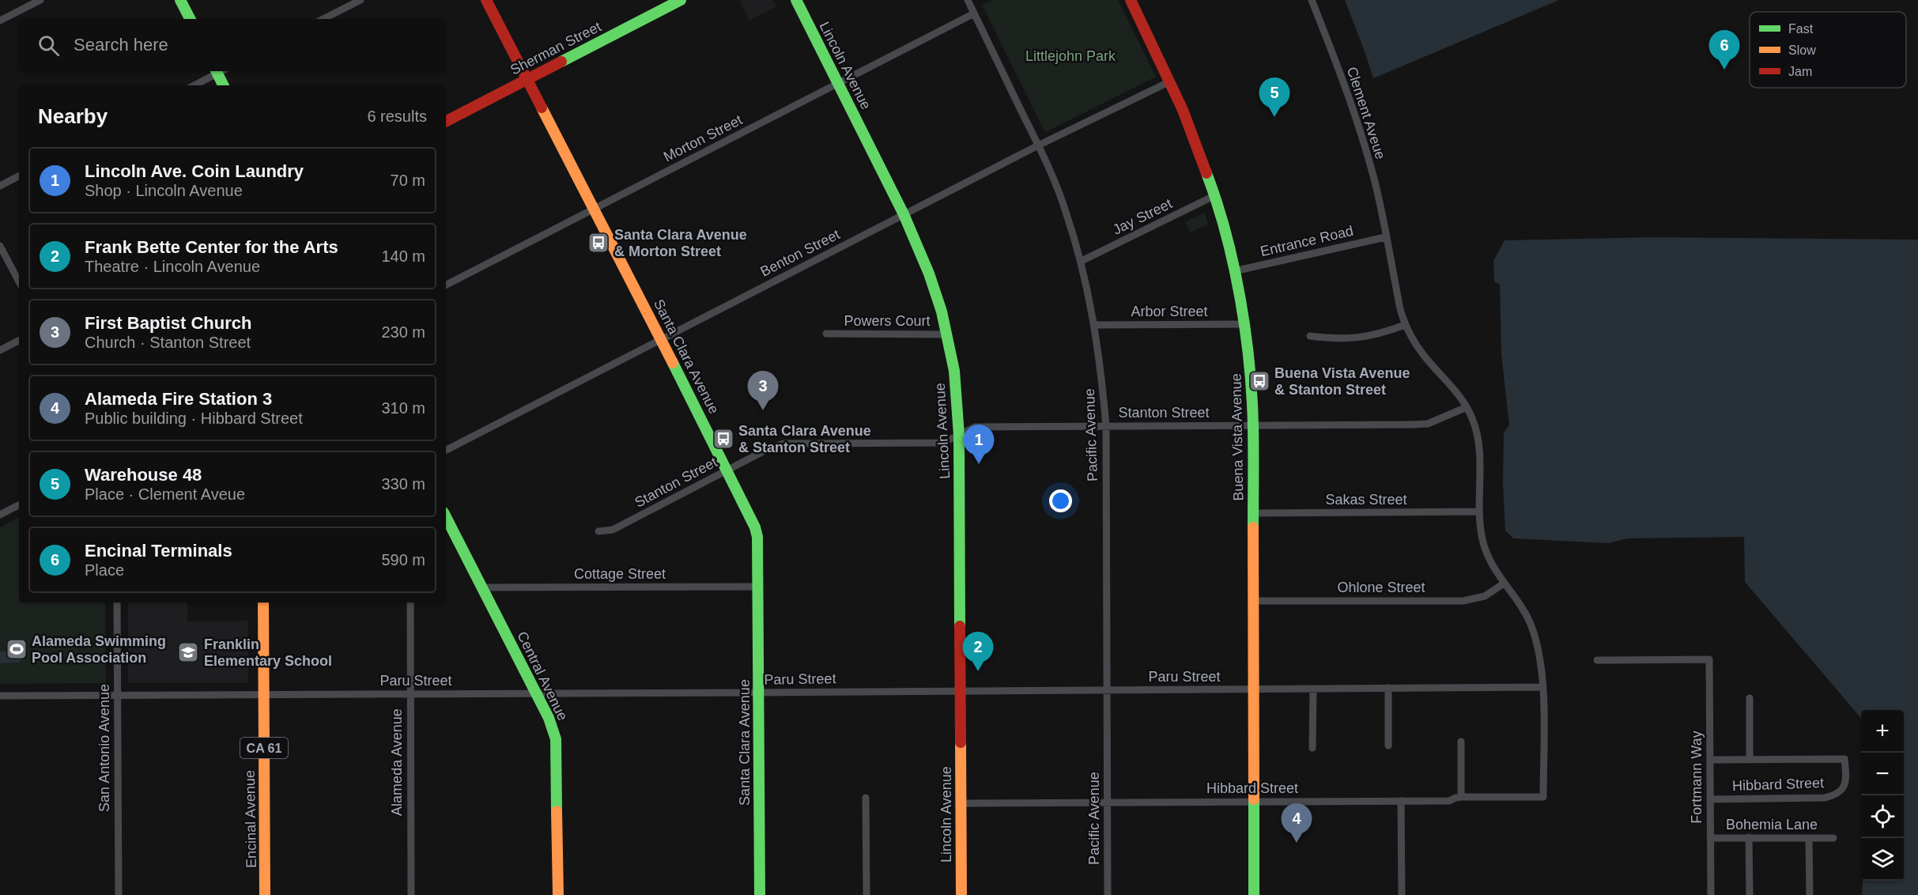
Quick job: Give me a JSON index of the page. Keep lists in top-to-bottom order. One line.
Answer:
{"streets":{"street":["Sherman Street","Lincoln Avenue","Clement Aveue","Morton Street","Jay Street","Entrance Road","Benton Street","Arbor Street","Powers Court","Santa Clara Avenue","Stanton Street","Pacific Avenue","Buena Vista Avenue","Sakas Street","Cottage Street","Ohlone Street","Central Avenue","Paru Street","San Antonio Avenue","CA 61","Alameda Avenue","Fortmann Way","Hibbard Street","Encinal Avenue","Bohemia Lane"]},"crossings":[["Sherman Street","Santa Clara Avenue"],["Lincoln Avenue","Morton Street"],["Lincoln Avenue","Benton Street"],["Lincoln Avenue","Powers Court"],["Lincoln Avenue","Stanton Street"],["Lincoln Avenue","Paru Street"],["Lincoln Avenue","Hibbard Street"],["Clement Aveue","Entrance Road"],["Clement Aveue","Stanton Street"],["Clement Aveue","Sakas Street"],["Clement Aveue","Ohlone Street"],["Clement Aveue","Paru Street"],["Clement Aveue","Hibbard Street"],["Morton Street","Santa Clara Avenue"],["Morton Street","Pacific Avenue"],["Jay Street","Pacific Avenue"],["Jay Street","Buena Vista Avenue"],["Entrance Road","Buena Vista Avenue"],["Benton Street","Santa Clara Avenue"],["Benton Street","Pacific Avenue"],["Benton Street","Buena Vista Avenue"],["Arbor Street","Pacific Avenue"],["Arbor Street","Buena Vista Avenue"],["Santa Clara Avenue","Stanton Street"],["Santa Clara Avenue","Cottage Street"],["Santa Clara Avenue","Paru Street"],["Stanton Street","Pacific Avenue"],["Stanton Street","Buena Vista Avenue"],["Pacific Avenue","Paru Street"],["Pacific Avenue","Hibbard Street"],["Buena Vista Avenue","Sakas Street"],["Buena Vista Avenue","Ohlone Street"],["Buena Vista Avenue","Paru Street"],["Buena Vista Avenue","Hibbard Street"],["Cottage Street","Central Avenue"],["Central Avenue","Paru Street"],["Paru Street","San Antonio Avenue"],["Paru Street","Alameda Avenue"],["Paru Street","Encinal Avenue"],["Fortmann Way","Hibbard Street"],["Fortmann Way","Bohemia Lane"]],"parks":["Littlejohn Park"],"places":{"bus stop":["Santa Clara Avenue & Morton Street","Buena Vista Avenue & Stanton Street","Santa Clara Avenue & Stanton Street"],"sports":["Alameda Swimming Pool Association"],"school or university":["Franklin Elementary School"]},"legend":["Fast","Slow","Jam"],"page":{"search":"Search here","pins":["6","5","3","1","2","4"],"heading":["Nearby","6 results"],"list":[{"mark":"1","name":"Lincoln Ave. Coin Laundry","note":"Shop · Lincoln Avenue","value":"70 m"},{"mark":"2","name":"Frank Bette Center for the Arts","note":"Theatre · Lincoln Avenue","value":"140 m"},{"mark":"3","name":"First Baptist Church","note":"Church · Stanton Street","value":"230 m"},{"mark":"4","name":"Alameda Fire Station 3","note":"Public building · Hibbard Street","value":"310 m"},{"mark":"5","name":"Warehouse 48","note":"Place · Clement Aveue","value":"330 m"},{"mark":"6","name":"Encinal Terminals","note":"Place","value":"590 m"}],"map_buttons":["+","−"]}}
